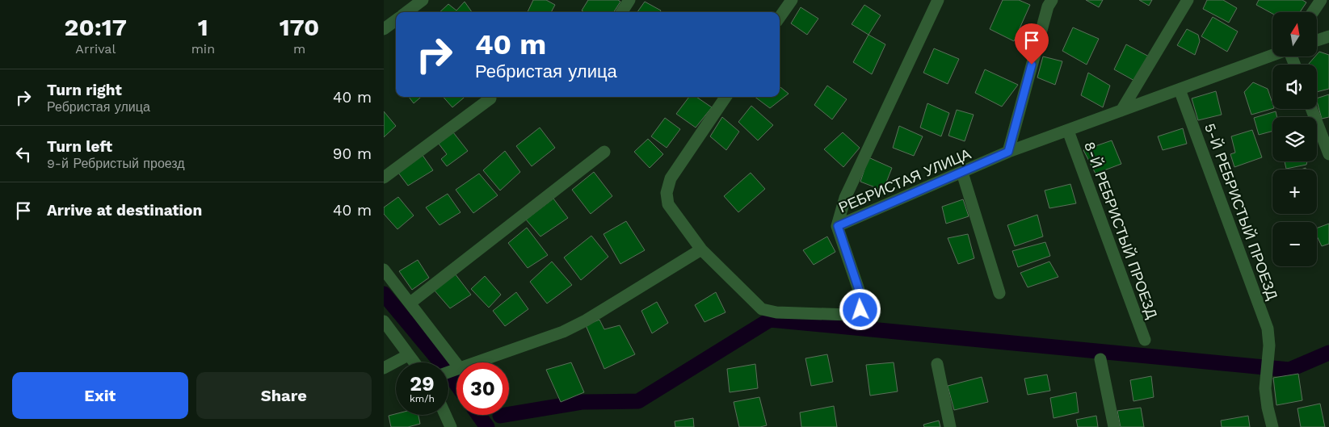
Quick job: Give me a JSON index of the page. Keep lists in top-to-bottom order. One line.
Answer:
{"streets":{"street":["РЕБРИСТАЯ УЛИЦА","5-Й РЕБРИСТЫЙ ПРОЕЗД","8-Й РЕБРИСТЫЙ ПРОЕЗД"]},"crossings":[["РЕБРИСТАЯ УЛИЦА","5-Й РЕБРИСТЫЙ ПРОЕЗД"],["РЕБРИСТАЯ УЛИЦА","8-Й РЕБРИСТЫЙ ПРОЕЗД"]],"north":"top","page":{"eta":["20:17","Arrival","1","min","170","m"],"map_buttons":["+","−"],"turn":["40 m","Ребристая улица"],"list":[{"name":"Turn right","note":"Ребристая улица","value":"40 m"},{"name":"Turn left","note":"9-й Ребристый проезд","value":"90 m"},{"name":"Arrive at destination","value":"40 m"}],"speed":"29 km/h","limit":"30","buttons":["Exit","Share"]}}
